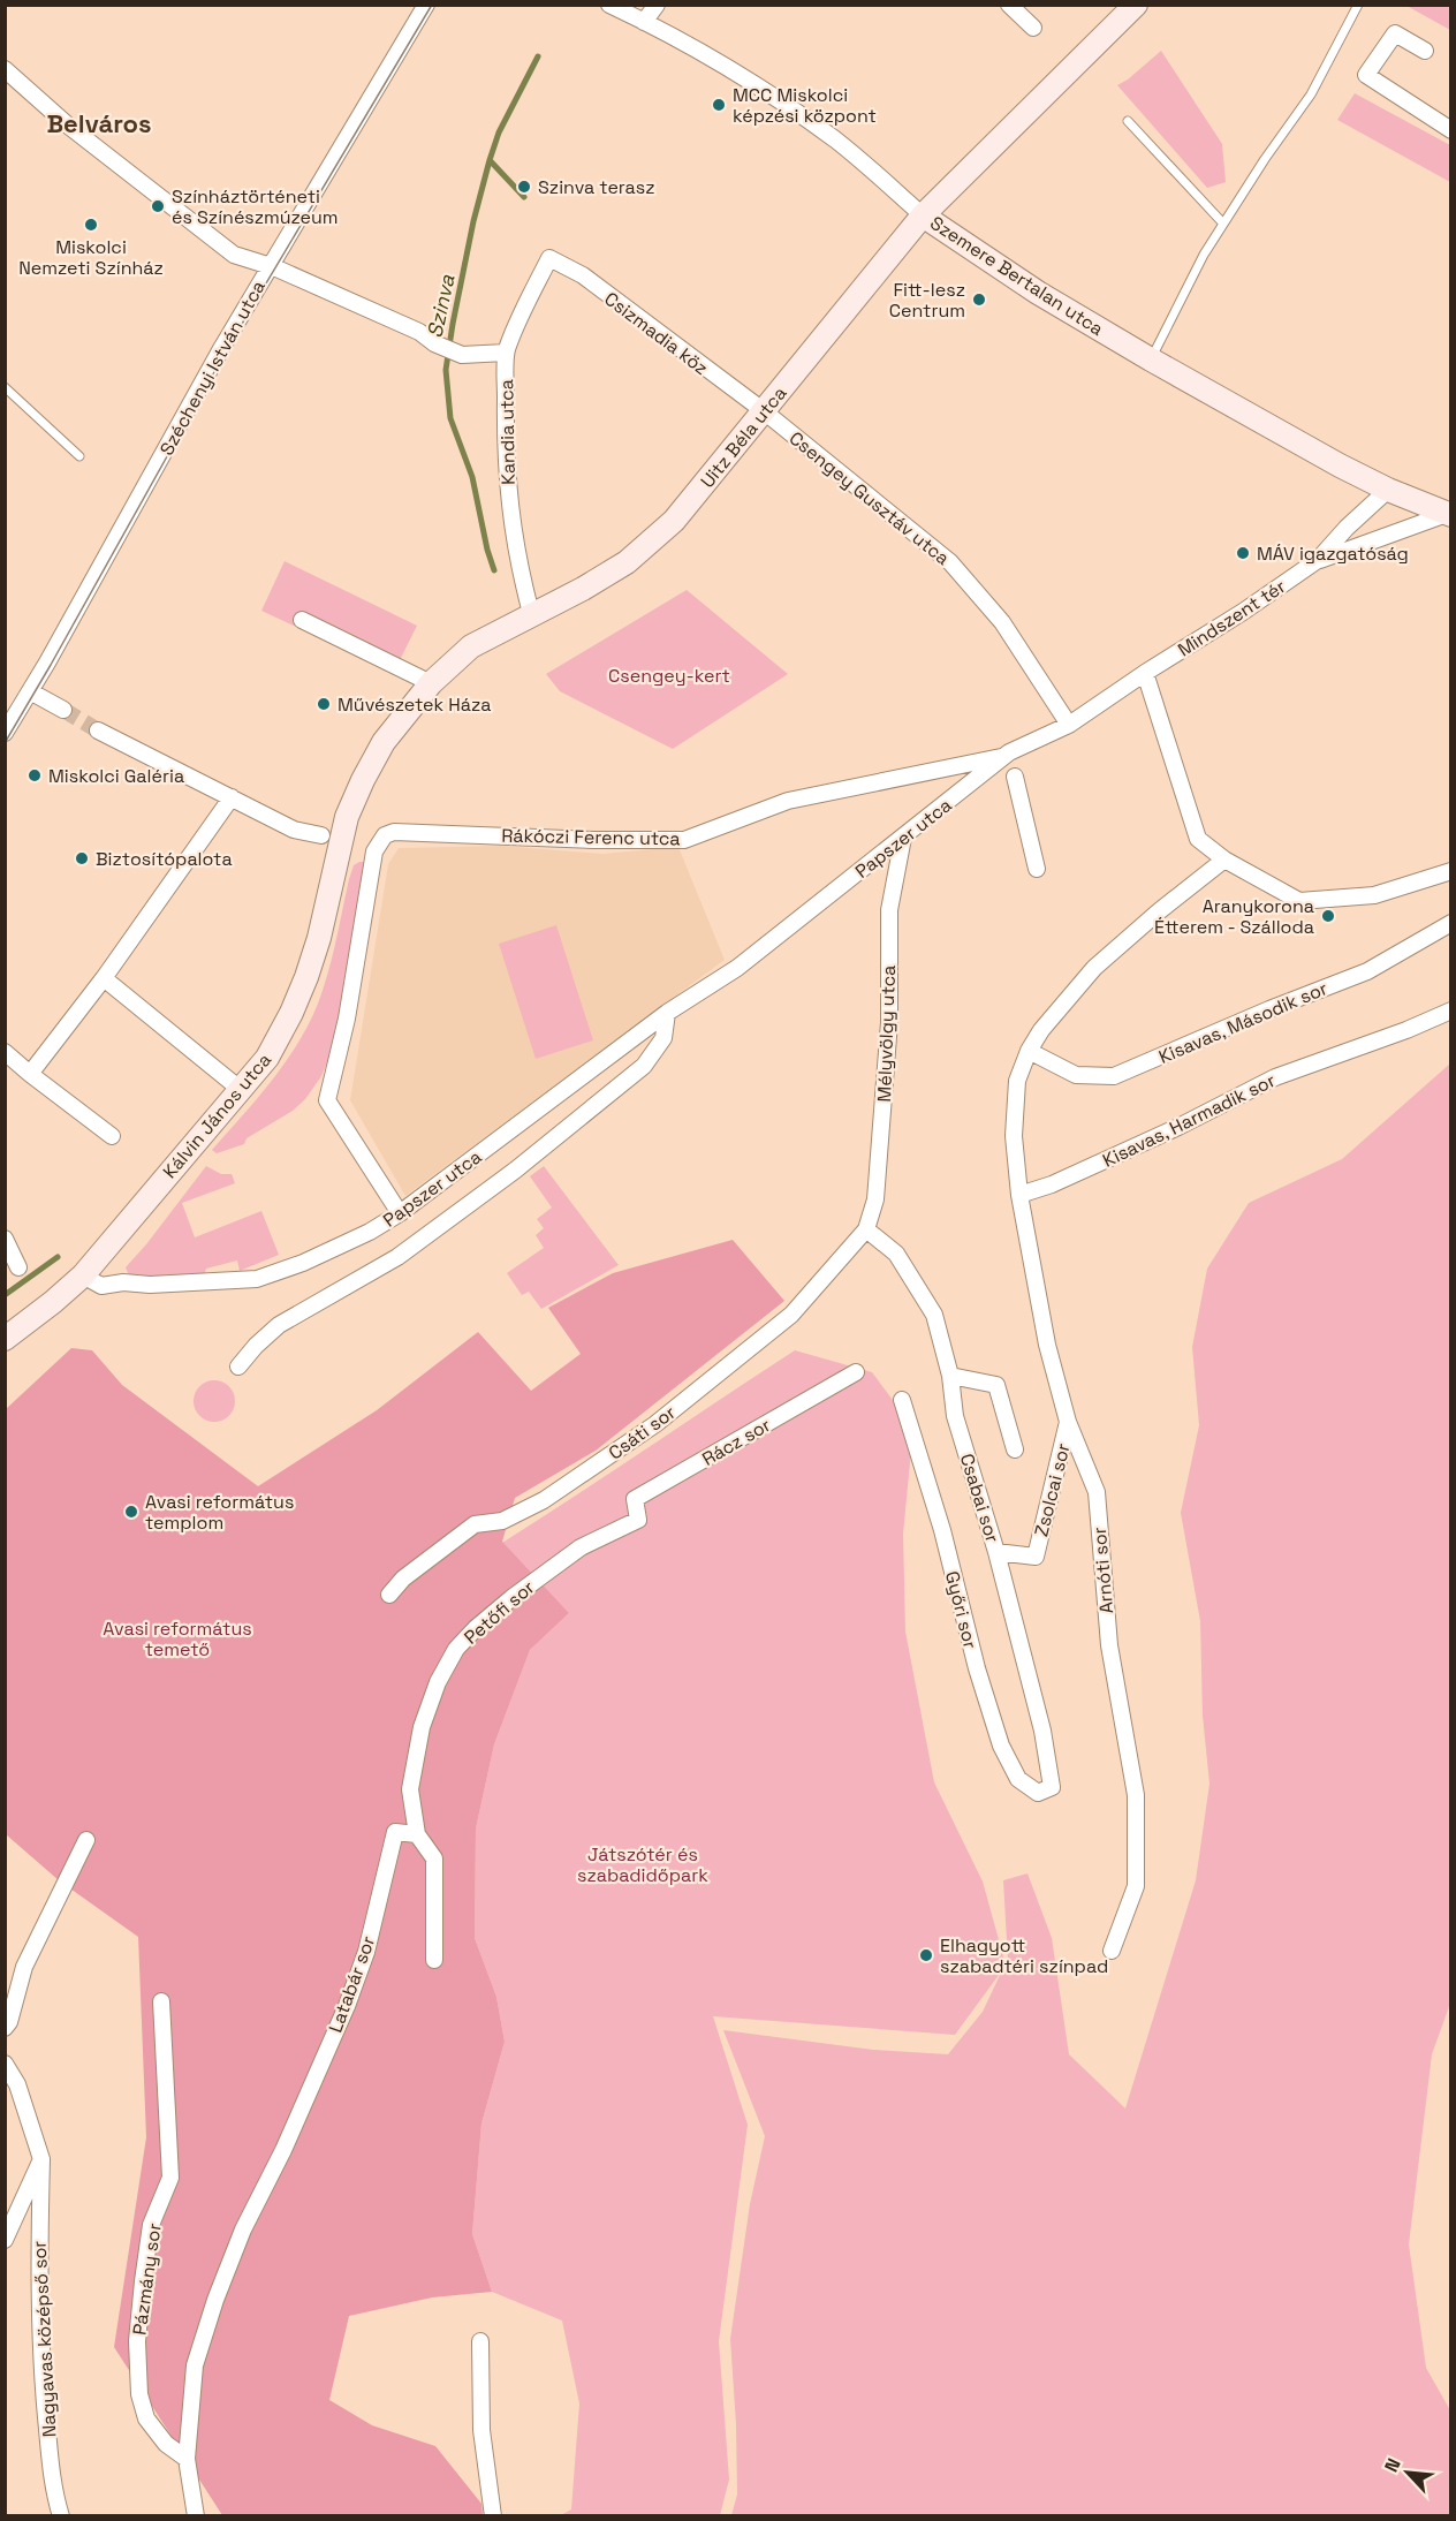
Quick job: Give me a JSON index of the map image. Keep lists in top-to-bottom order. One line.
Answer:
{"streets":{"street":["Szemere Bertalan utca","Csizmadia köz","Széchenyi István utca","Kandia utca","Uitz Béla utca","Csengey Gusztáv utca","Mindszent tér","Rákóczi Ferenc utca","Papszer utca","Kisavas, Második sor","Mélyvölgy utca","Kálvin János utca","Kisavas, Harmadik sor","Csáti sor","Rácz sor","Zsolcai sor","Csabai sor","Arnóti sor","Győri sor","Petőfi sor","Latabár sor","Pázmány sor","Nagyavas középső sor"]},"crossings":[["Szemere Bertalan utca","Uitz Béla utca"],["Szemere Bertalan utca","Mindszent tér"],["Csizmadia köz","Kandia utca"],["Csizmadia köz","Uitz Béla utca"],["Csizmadia köz","Csengey Gusztáv utca"],["Kandia utca","Uitz Béla utca"],["Uitz Béla utca","Csengey Gusztáv utca"],["Uitz Béla utca","Kálvin János utca"],["Csengey Gusztáv utca","Papszer utca"],["Mindszent tér","Papszer utca"],["Rákóczi Ferenc utca","Papszer utca"],["Papszer utca","Mélyvölgy utca"],["Papszer utca","Kálvin János utca"],["Kisavas, Második sor","Arnóti sor"],["Mélyvölgy utca","Csáti sor"],["Mélyvölgy utca","Csabai sor"],["Kisavas, Harmadik sor","Arnóti sor"],["Csáti sor","Csabai sor"],["Rácz sor","Petőfi sor"],["Zsolcai sor","Csabai sor"],["Zsolcai sor","Arnóti sor"],["Csabai sor","Győri sor"],["Petőfi sor","Latabár sor"],["Latabár sor","Pázmány sor"]],"districts":["Belváros"],"water":["Szinva"],"parks":["Csengey-kert","Avasi református temető","Játszótér és szabadidőpark"],"places":["MCC Miskolci képzési központ","Szinva terasz","Színháztörténeti és Színészmúzeum","Miskolci Nemzeti Színház","Fitt-lesz Centrum","MÁV igazgatóság","Művészetek Háza","Miskolci Galéria","Biztosítópalota","Aranykorona Étterem - Szálloda","Avasi református templom","Elhagyott szabadtéri színpad"],"north":"top left"}
